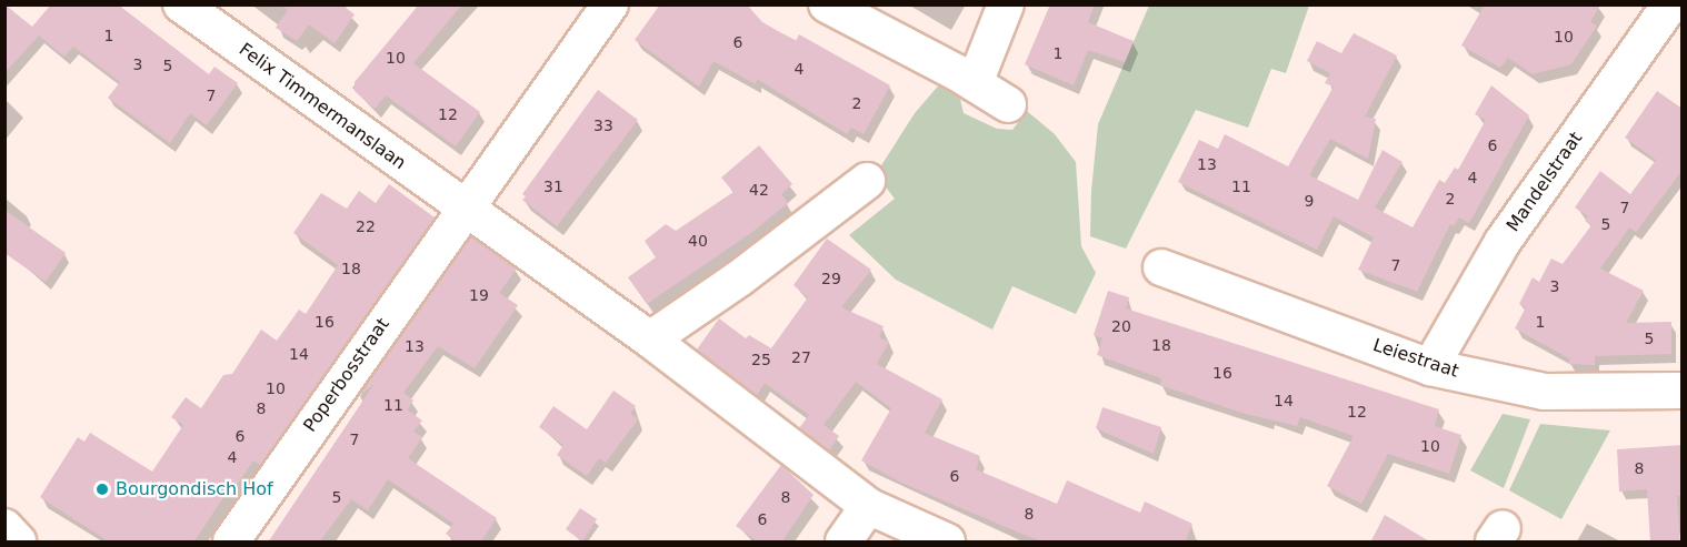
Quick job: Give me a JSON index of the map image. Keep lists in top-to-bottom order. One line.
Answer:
{"streets":{"street":["Felix Timmermanslaan","Mandelstraat","Leiestraat","Poperbosstraat"]},"crossings":[["Felix Timmermanslaan","Poperbosstraat"],["Mandelstraat","Leiestraat"]],"places":["Bourgondisch Hof"],"house_numbers":["1","10","6","1","10","3","5","4","7","2","12","33","6","13","4","31","11","42","2","9","7","5","22","40","7","18","29","3","19","16","1","20","5","18","13","14","27","25","16","10","14","11","8","12","6","7","10","4","8","6","5","8","8","6"]}
